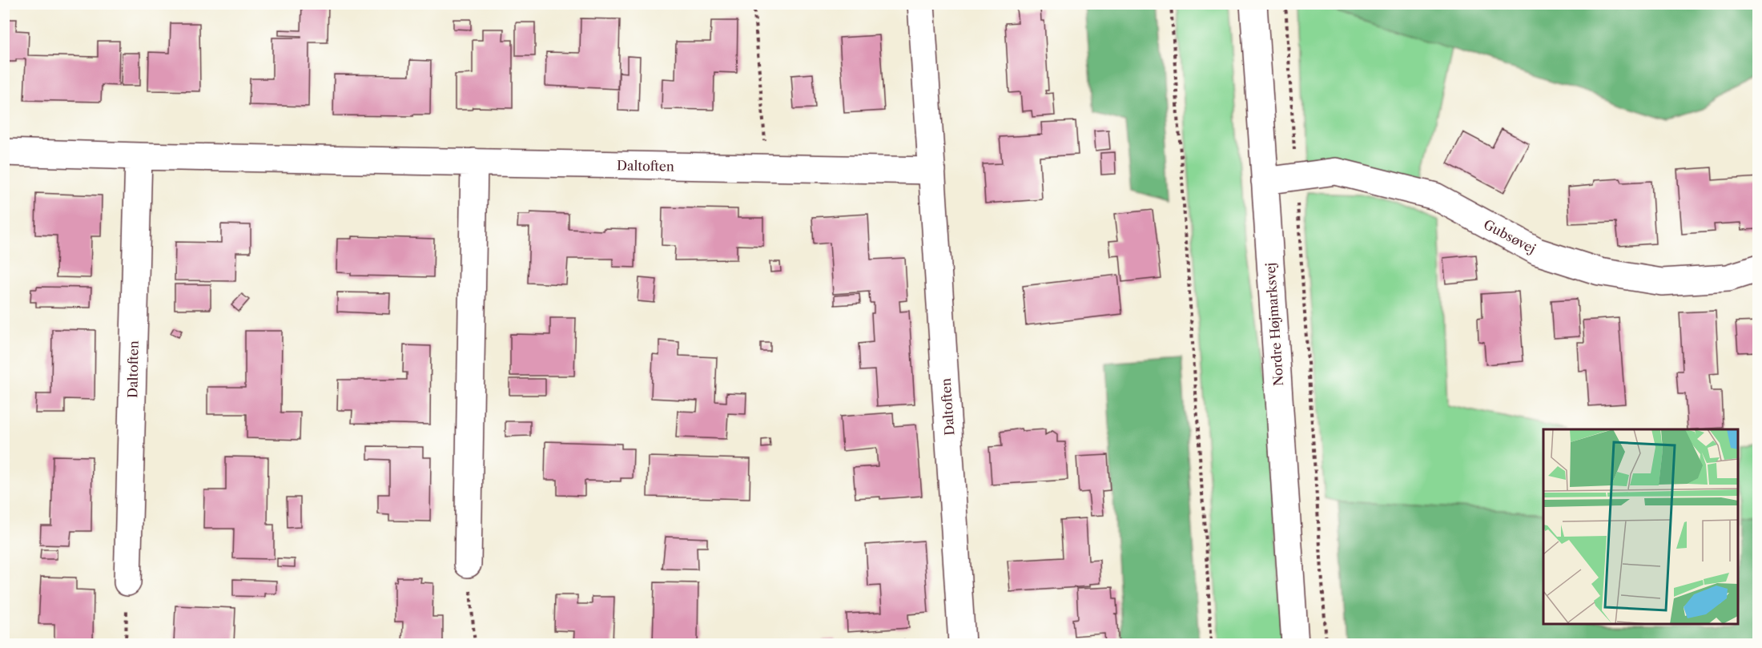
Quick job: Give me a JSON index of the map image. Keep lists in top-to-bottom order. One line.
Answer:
{"streets":{"street":["Daltoften","Gubsøvej","Nordre Højmarksvej"]},"crossings":[["Gubsøvej","Nordre Højmarksvej"]]}
